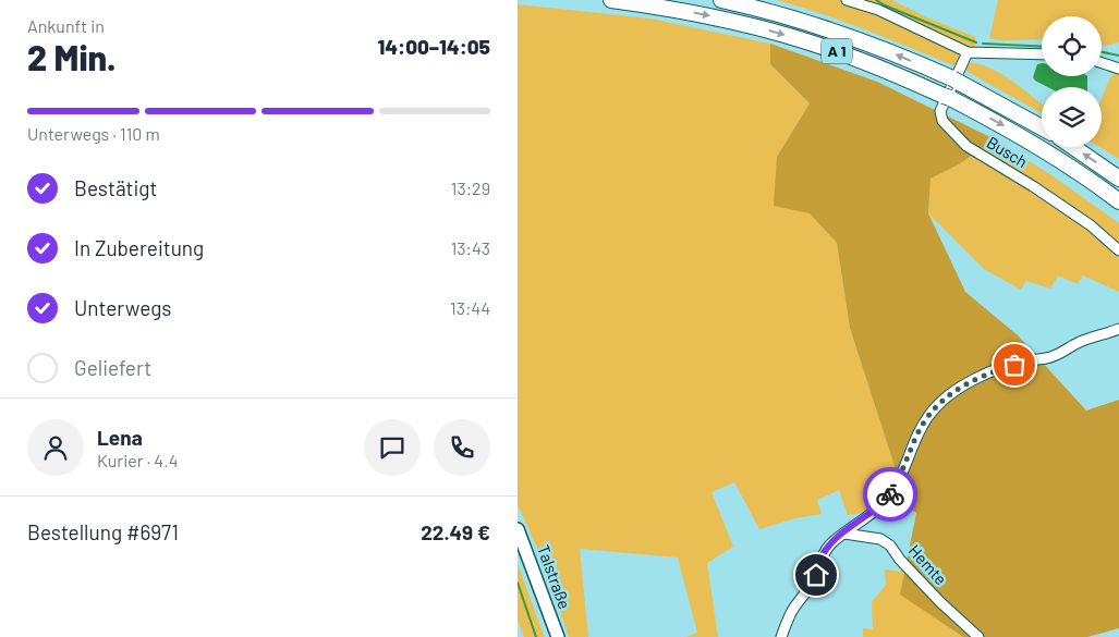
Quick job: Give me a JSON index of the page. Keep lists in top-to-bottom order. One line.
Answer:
{"streets":{"highway":["A 1"],"main road":["Talstraße"],"street":["Busch","Hemte"]},"page":{"heading":["2 Min.","Ankunft in","14:00–14:05"],"panel":["Lena","Kurier · 4.4","Bestellung #6971","22.49 €"],"bar":"Unterwegs · 110 m","list":[["Bestätigt","13:29"],["In Zubereitung","13:43"],["Unterwegs","13:44"],"Geliefert"]}}
